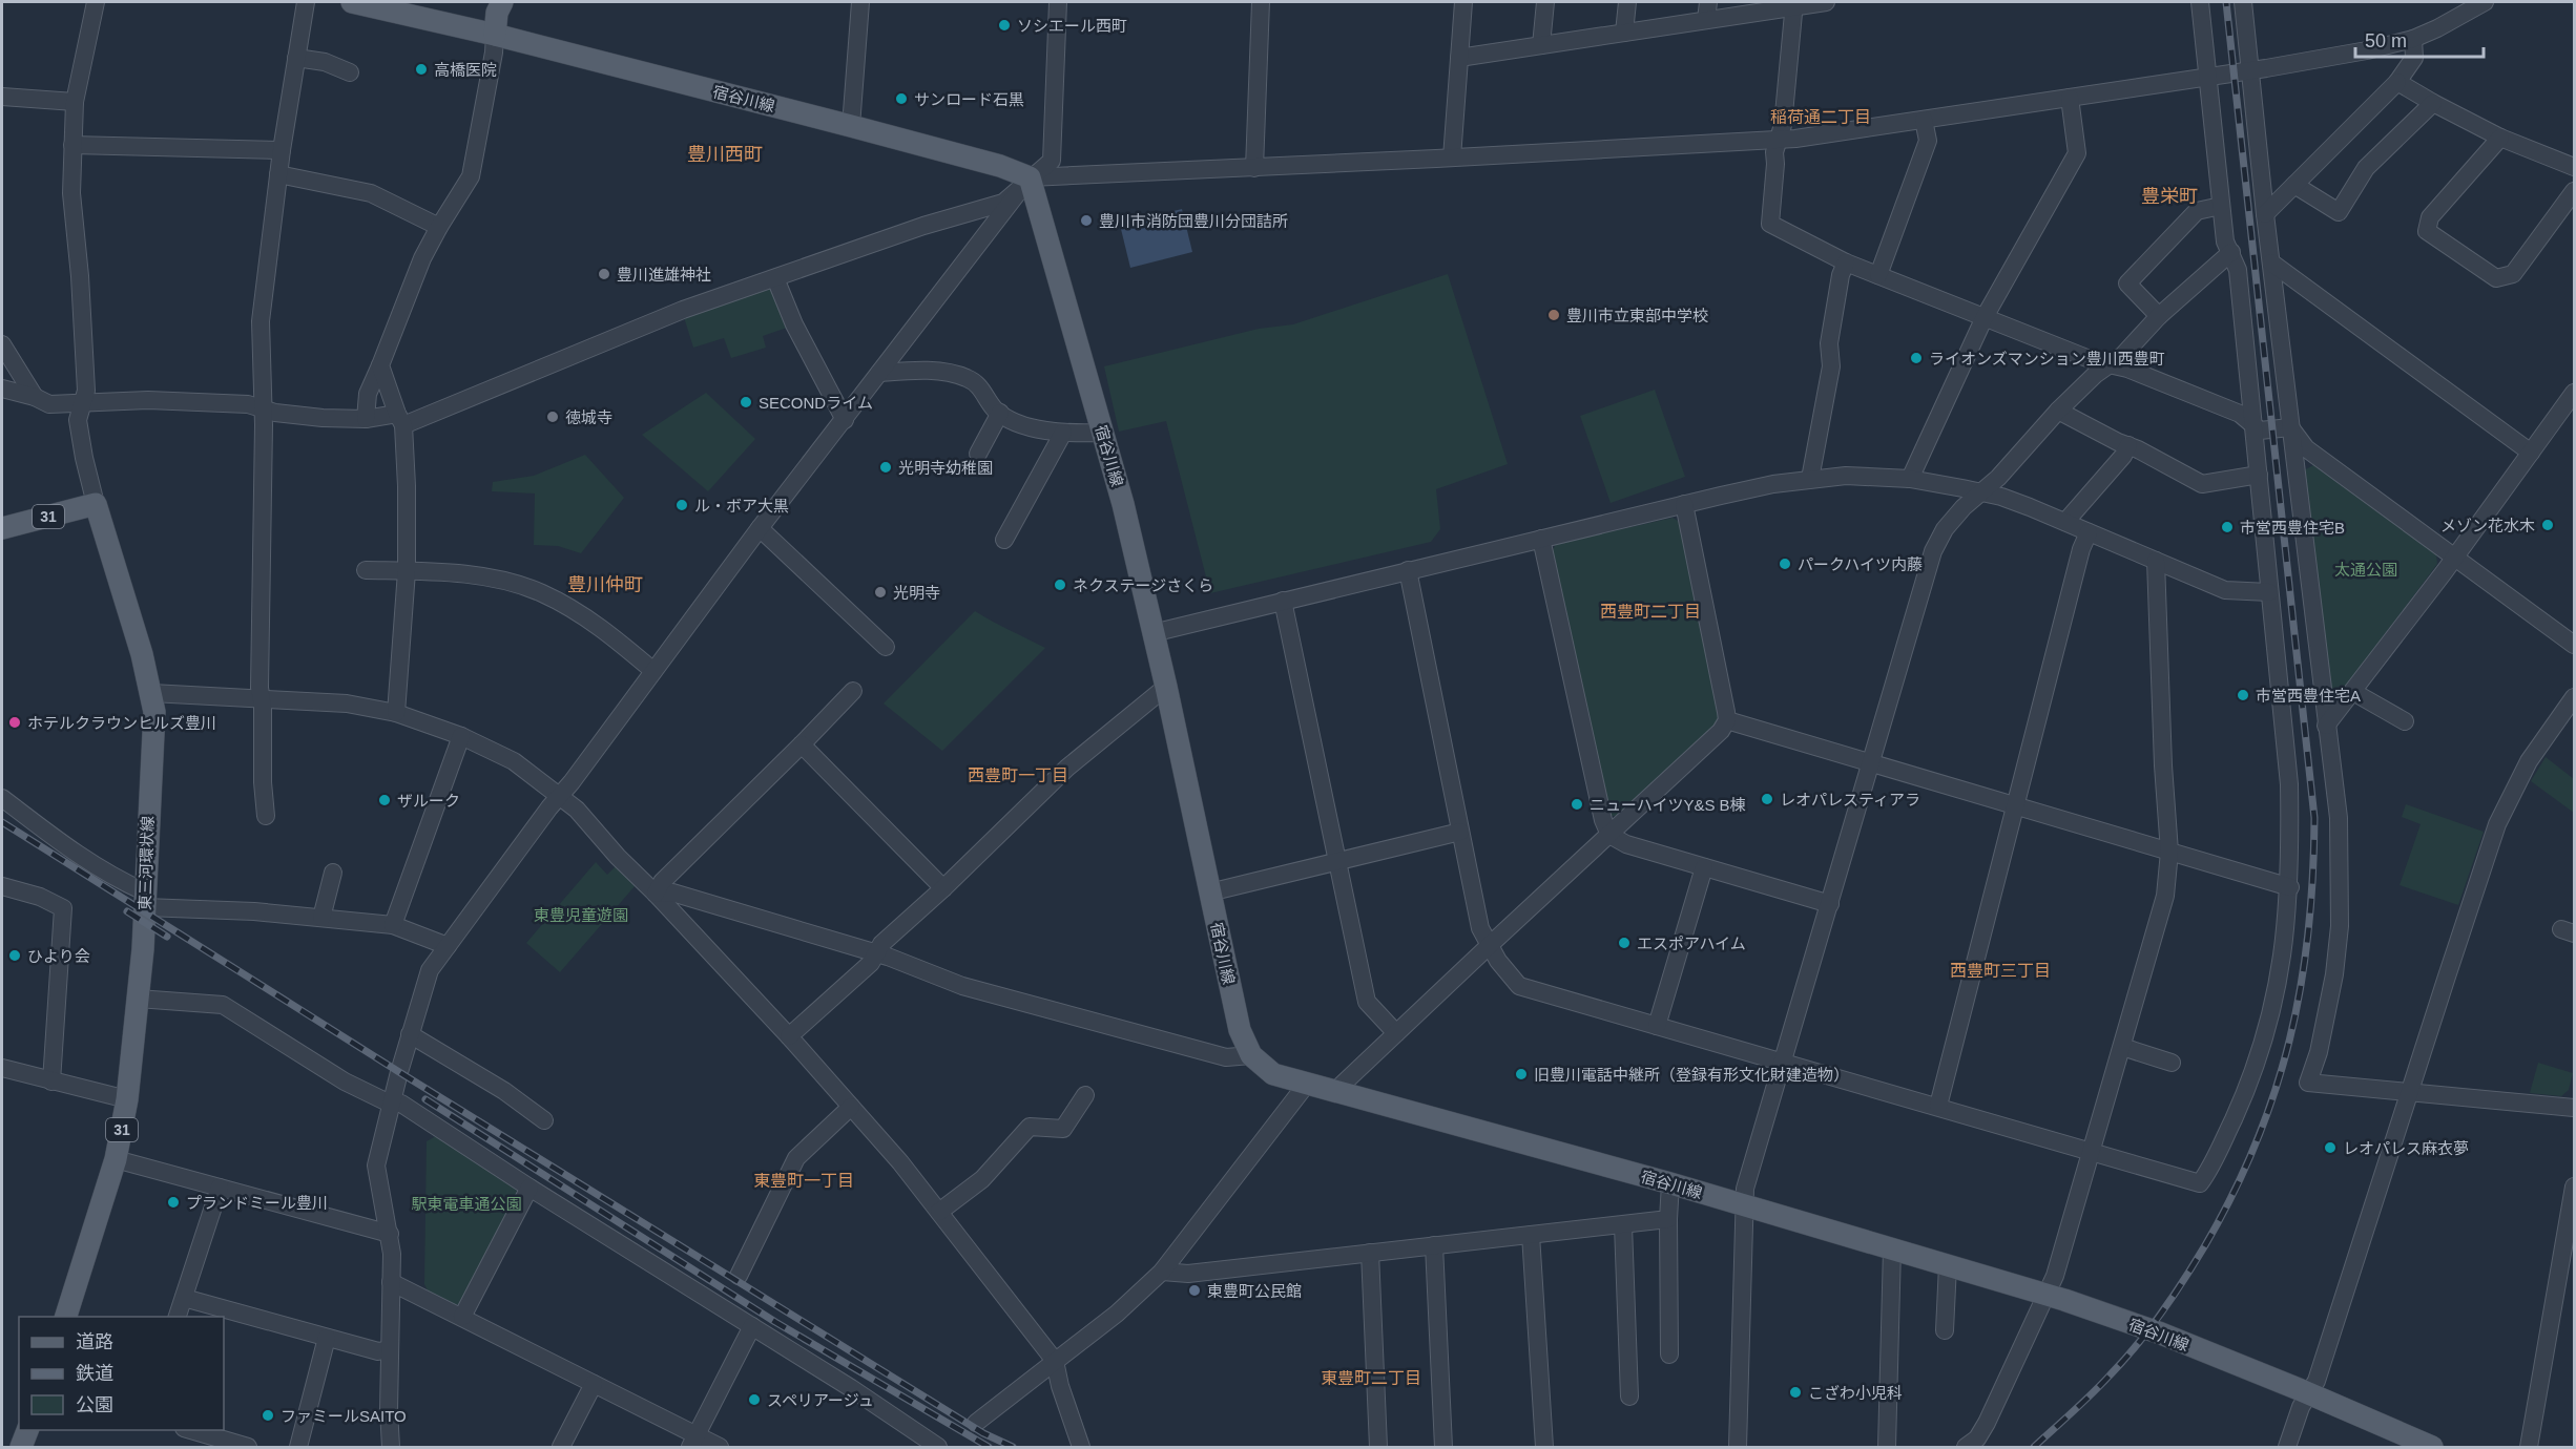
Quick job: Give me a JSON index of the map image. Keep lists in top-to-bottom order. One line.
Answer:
{"streets":{"main road":["宿谷川線","31","東三河環状線"]},"crossings":[["31","東三河環状線"]],"districts":["稲荷通二丁目","豊川西町","豊栄町","豊川仲町","西豊町二丁目","西豊町一丁目","西豊町三丁目","東豊町一丁目","東豊町二丁目"],"parks":["太通公園","東豊児童遊園","駅東電車通公園"],"places":["ソシエール西町","高橋医院","サンロード石黒","豊川市消防団豊川分団詰所","豊川進雄神社","豊川市立東部中学校","ライオンズマンション豊川西豊町","SECONDライム","徳城寺","光明寺幼稚園","ル・ボア大黒","メゾン花水木","市営西豊住宅B","パークハイツ内藤","ネクステージさくら","光明寺","市営西豊住宅A","ホテルクラウンヒルズ豊川","レオパレスティアラ","ザルーク","ニューハイツY&S B棟","エスポアハイム","ひより会","旧豊川電話中継所（登録有形文化財建造物）","レオパレス麻衣夢","プランドミール豊川","東豊町公民館","こざわ小児科","スペリアージュ","ファミールSAITO"],"legend":["道路","鉄道","公園"],"scale_bar":"50 m"}
